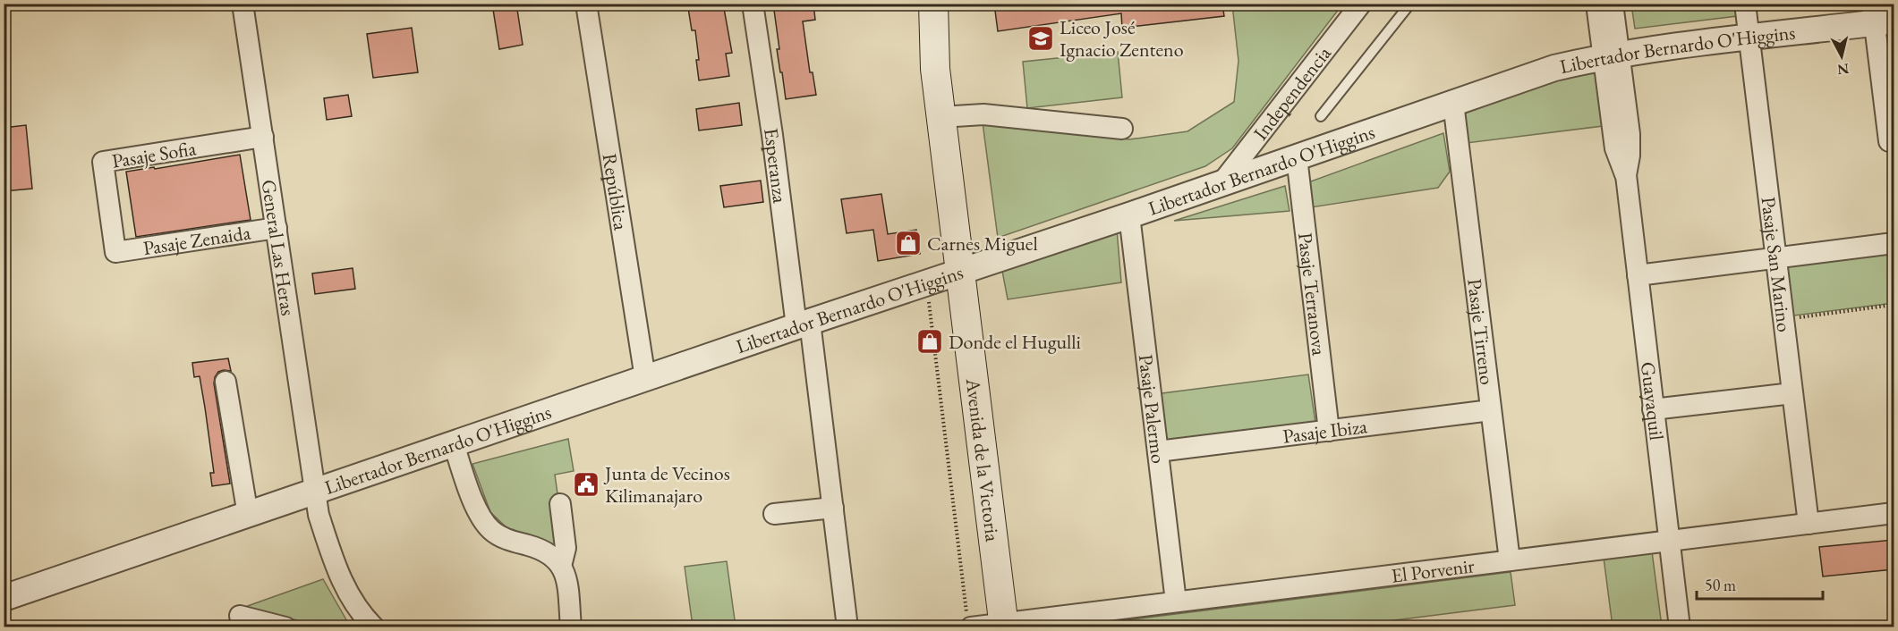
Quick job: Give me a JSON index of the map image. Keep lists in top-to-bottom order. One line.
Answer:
{"streets":{"main road":["Avenida de la Victoria"],"street":["Libertador Bernardo O'Higgins","Independencia","Pasaje Sofia","Esperanza","República","Pasaje Zenaida","General Las Heras","Pasaje San Marino","Pasaje Terranova","Pasaje Tirreno","Guayaquil","Pasaje Palermo","Pasaje Ibiza","El Porvenir"]},"crossings":[["Libertador Bernardo O'Higgins","Independencia"],["Libertador Bernardo O'Higgins","Esperanza"],["Libertador Bernardo O'Higgins","República"],["Libertador Bernardo O'Higgins","General Las Heras"],["Libertador Bernardo O'Higgins","Pasaje San Marino"],["Libertador Bernardo O'Higgins","Pasaje Terranova"],["Libertador Bernardo O'Higgins","Pasaje Tirreno"],["Libertador Bernardo O'Higgins","Guayaquil"],["Libertador Bernardo O'Higgins","Pasaje Palermo"],["Libertador Bernardo O'Higgins","Avenida de la Victoria"],["Pasaje Sofia","Pasaje Zenaida"],["Pasaje Sofia","General Las Heras"],["Pasaje Zenaida","General Las Heras"],["Pasaje San Marino","El Porvenir"],["Pasaje Terranova","Pasaje Ibiza"],["Pasaje Tirreno","Pasaje Ibiza"],["Pasaje Tirreno","El Porvenir"],["Guayaquil","El Porvenir"],["Pasaje Palermo","Pasaje Ibiza"],["Pasaje Palermo","El Porvenir"],["Avenida de la Victoria","El Porvenir"]],"places":{"school or university":["Liceo José Ignacio Zenteno"],"shop":["Carnes Miguel","Donde el Hugulli"],"public building":["Junta de Vecinos Kilimanajaro"]},"scale_bar":"50 m","north":"bottom"}
